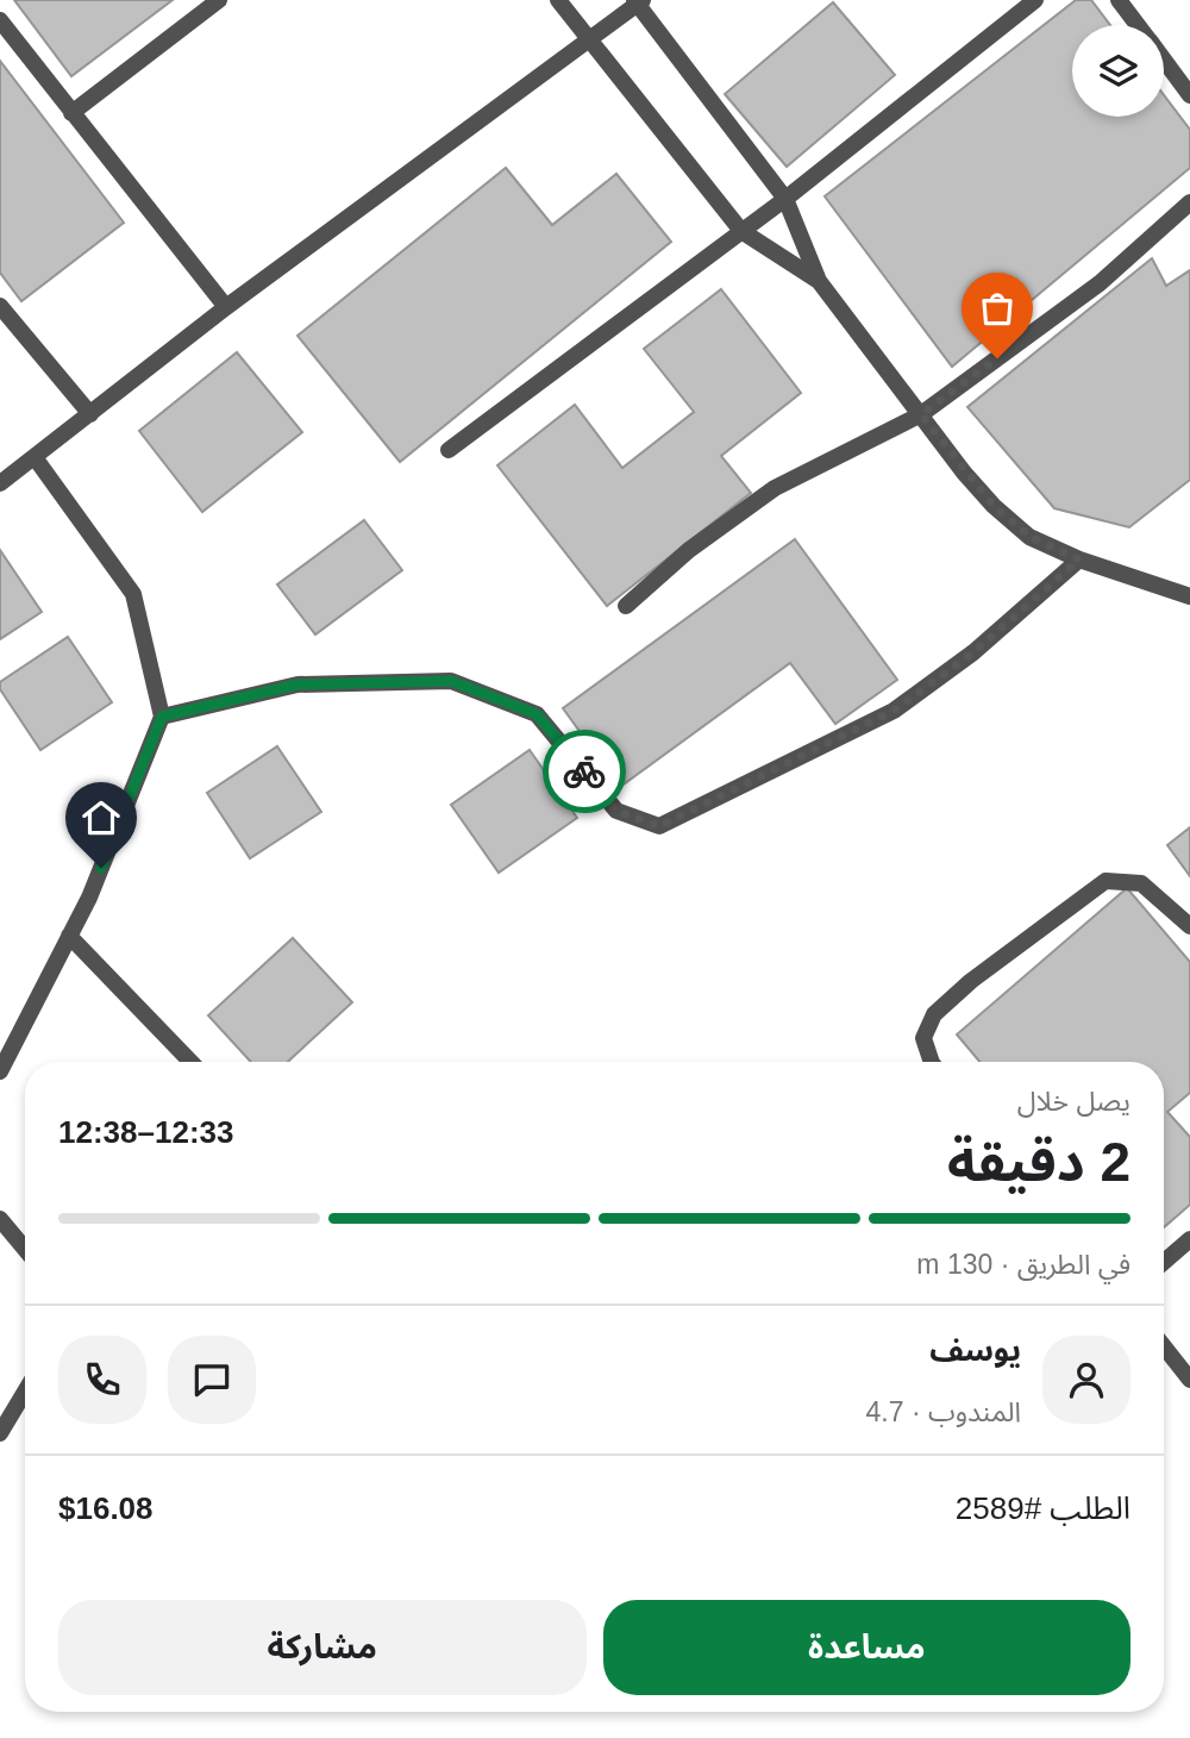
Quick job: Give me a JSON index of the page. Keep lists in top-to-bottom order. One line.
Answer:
{"page":{"heading":["2 دقيقة","يصل خلال","12:33–12:38"],"panel":["يوسف","المندوب · 4.7","الطلب #2589","$16.08"],"bar":"في الطريق · 130 m","buttons":["مساعدة","مشاركة"]}}
